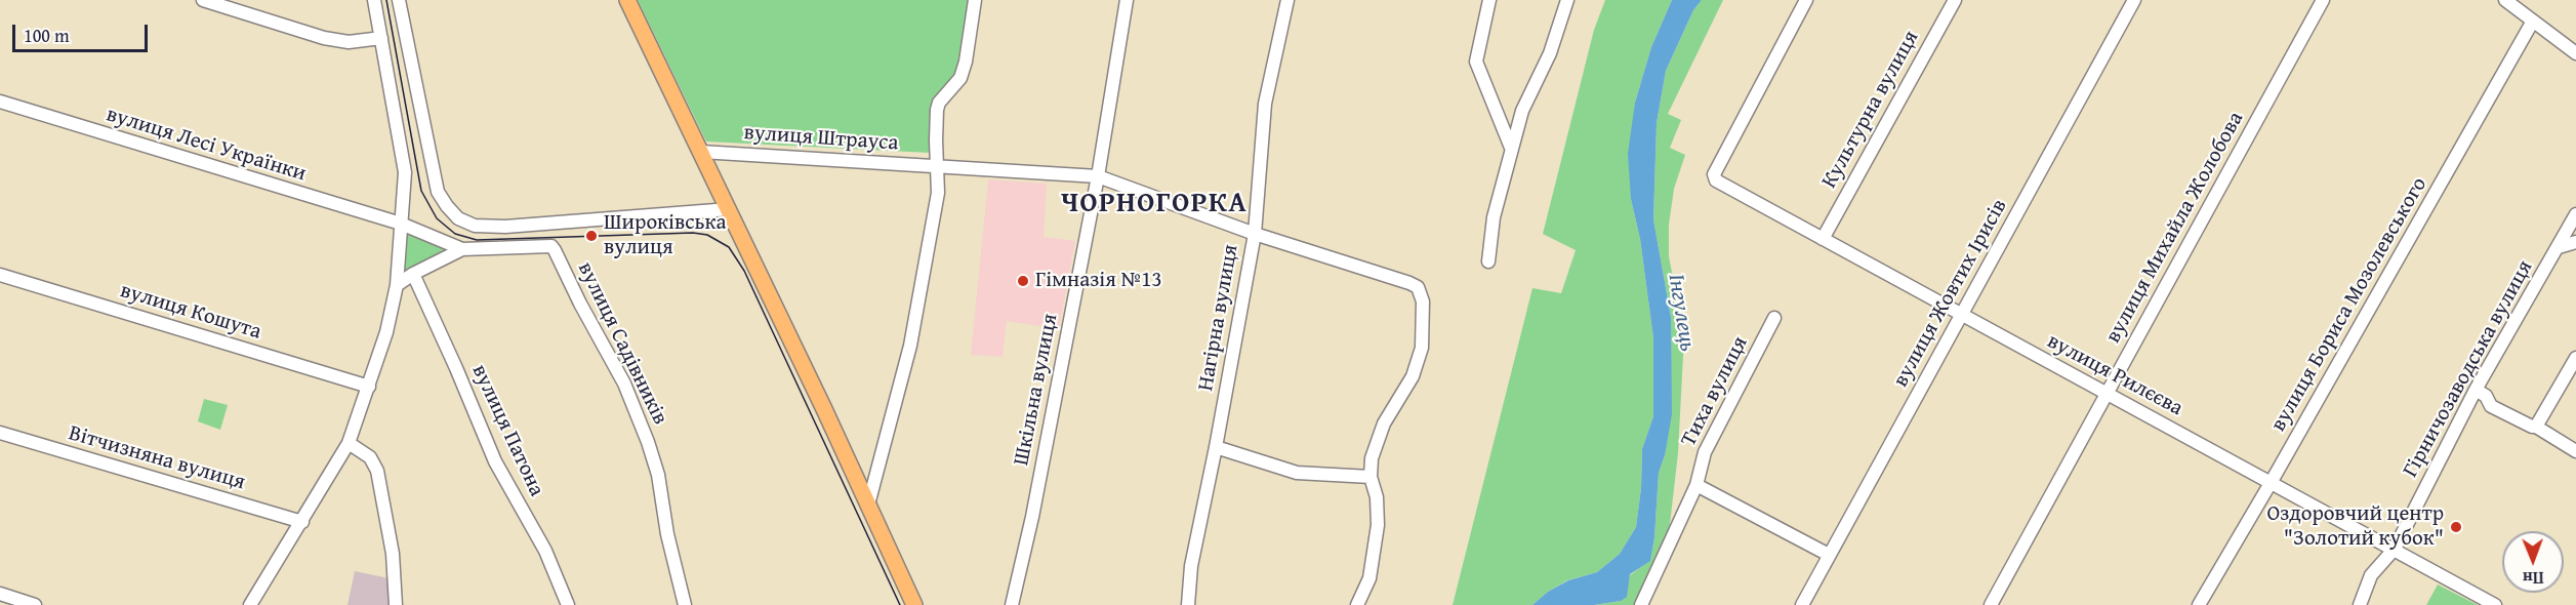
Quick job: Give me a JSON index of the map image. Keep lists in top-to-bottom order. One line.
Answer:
{"streets":{"street":["Культурна вулиця","вулиця Штрауса","вулиця Лесі Українки","вулиця Михайла Жолобова","вулиця Жовтих Ірисів","вулиця Бориса Мозолевського","вулиця Кошута","Нагірна вулиця","вулиця Садівників","Гірничозаводська вулиця","вулиця Рилєєва","Шкільна вулиця","Тиха вулиця","вулиця Патона","Вітчизняна вулиця"]},"crossings":[["Культурна вулиця","вулиця Рилєєва"],["вулиця Штрауса","Нагірна вулиця"],["вулиця Штрауса","Шкільна вулиця"],["вулиця Лесі Українки","вулиця Садівників"],["вулиця Михайла Жолобова","вулиця Рилєєва"],["вулиця Жовтих Ірисів","вулиця Рилєєва"],["вулиця Бориса Мозолевського","вулиця Рилєєва"],["Гірничозаводська вулиця","вулиця Рилєєва"]],"districts":["ЧОРНОГОРКА"],"water":["Інгулець"],"places":["Широківська вулиця","Гімназія №13","Оздоровчий центр \"Золотий кубок\""],"scale_bar":"100 m","north":"bottom"}
